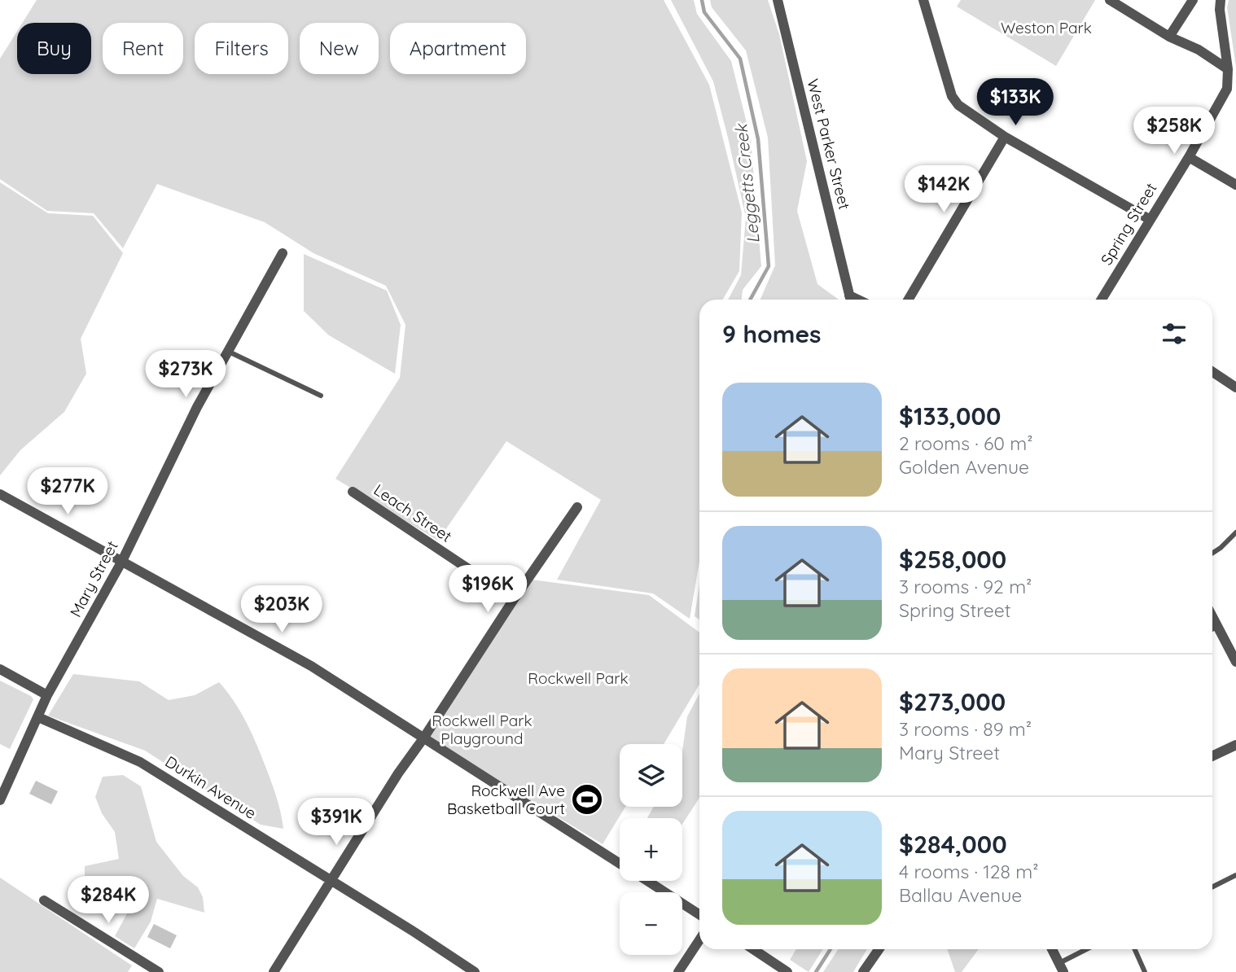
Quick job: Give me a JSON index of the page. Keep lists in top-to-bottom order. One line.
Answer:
{"streets":{"street":["West Parker Street","Spring Street","Leach Street","Mary Street","Durkin Avenue"]},"crossings":[["Mary Street","Durkin Avenue"]],"water":["Leggetts Creek"],"parks":["Weston Park","Rockwell Park","Rockwell Park Playground"],"places":{"sports":["Rockwell Ave Basketball Court"]},"page":{"chip":["Buy","Rent","Filters","New","Apartment"],"price":["$133K","$258K","$142K","$273K","$277K","$196K","$203K","$391K","$284K"],"heading":"9 homes","list":[{"name":"$133,000","note":"2 rooms · 60 m² · Golden Avenue"},{"name":"$258,000","note":"3 rooms · 92 m² · Spring Street"},{"name":"$273,000","note":"3 rooms · 89 m² · Mary Street"},{"name":"$284,000","note":"4 rooms · 128 m² · Ballau Avenue"}],"map_buttons":["+","−"]}}
